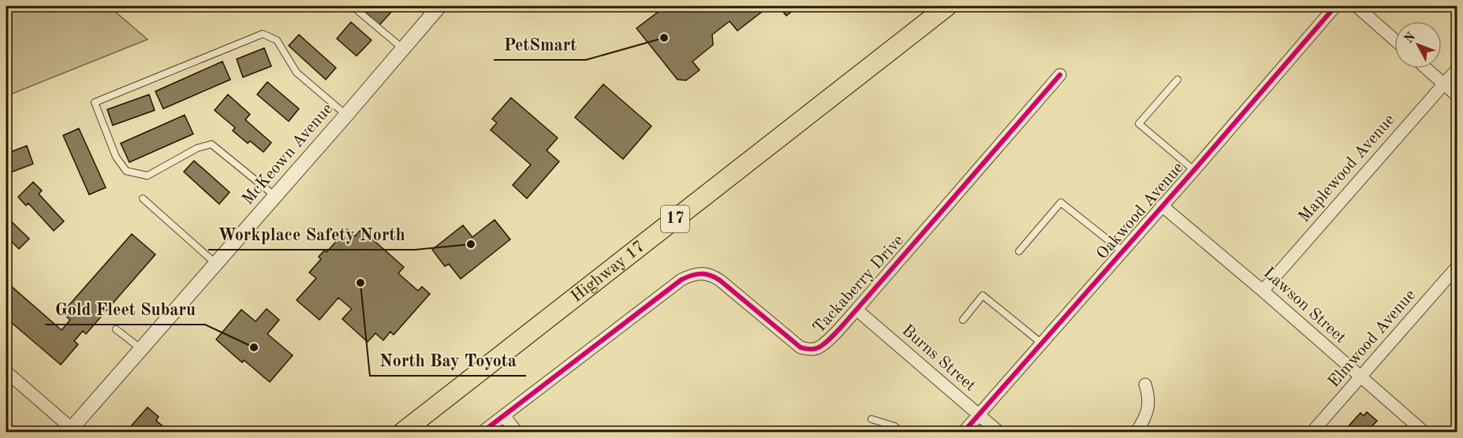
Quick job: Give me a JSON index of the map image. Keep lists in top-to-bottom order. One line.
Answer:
{"streets":{"highway":["17","Highway 17"],"street":["McKeown Avenue","Maplewood Avenue","Oakwood Avenue","Tackaberry Drive","Lawson Street","Elmwood Avenue","Burns Street"]},"crossings":[["Maplewood Avenue","Lawson Street"],["Oakwood Avenue","Lawson Street"],["Oakwood Avenue","Burns Street"],["Tackaberry Drive","Burns Street"],["Lawson Street","Elmwood Avenue"]],"places":["PetSmart","Workplace Safety North","North Bay Toyota","Gold Fleet Subaru"],"north":"top left"}
